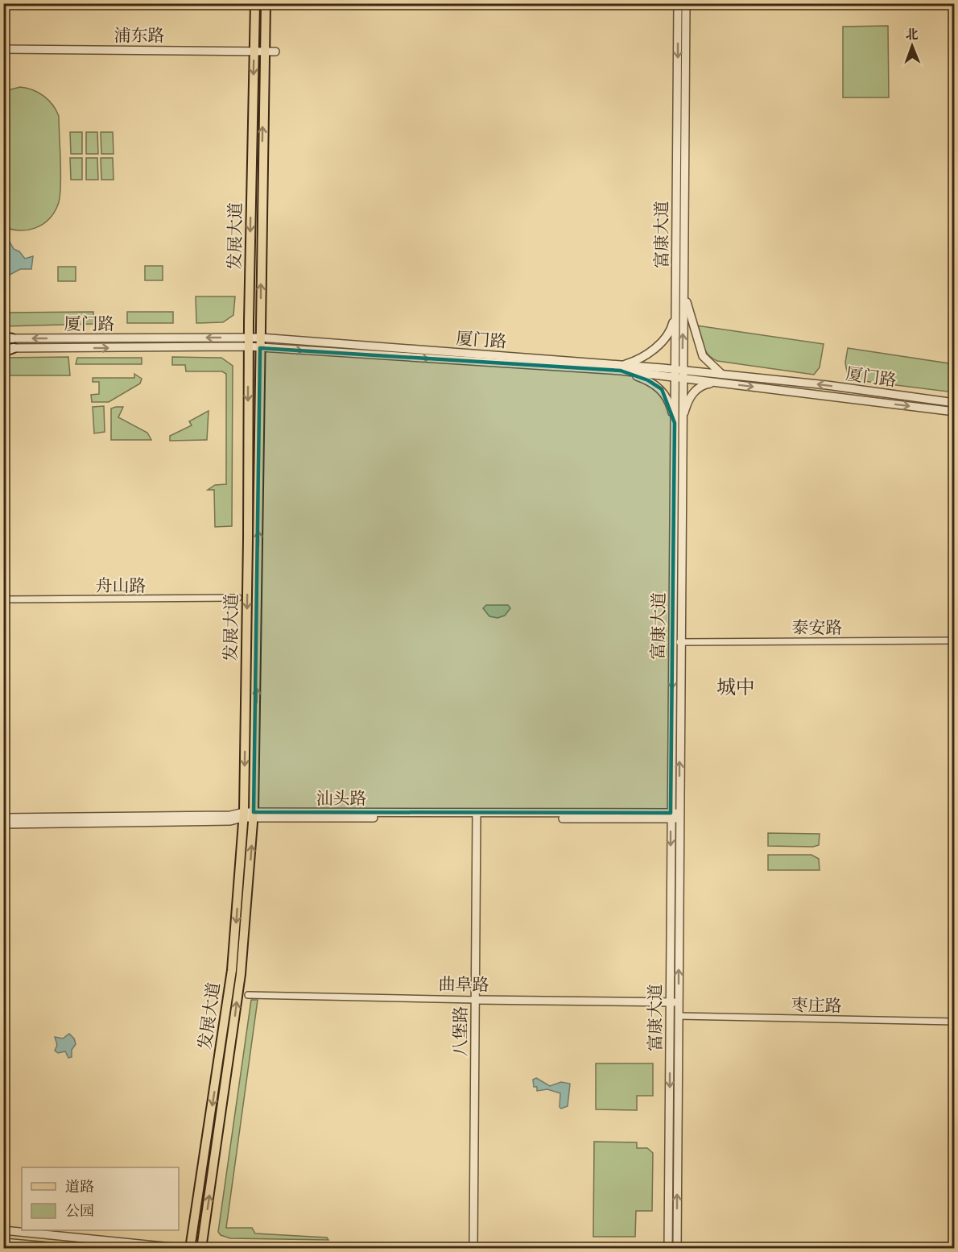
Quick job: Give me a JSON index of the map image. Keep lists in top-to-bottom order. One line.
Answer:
{"streets":{"main road":["发展大道"],"street":["浦东路","富康大道","厦门路","舟山路","泰安路","汕头路","曲阜路","枣庄路","八堡路"]},"crossings":[["浦东路","发展大道"],["富康大道","厦门路"],["富康大道","泰安路"],["富康大道","汕头路"],["富康大道","曲阜路"],["富康大道","枣庄路"],["发展大道","厦门路"],["发展大道","汕头路"],["汕头路","八堡路"],["曲阜路","八堡路"]],"districts":["城中"],"legend":["道路","公园"],"north":"top"}
